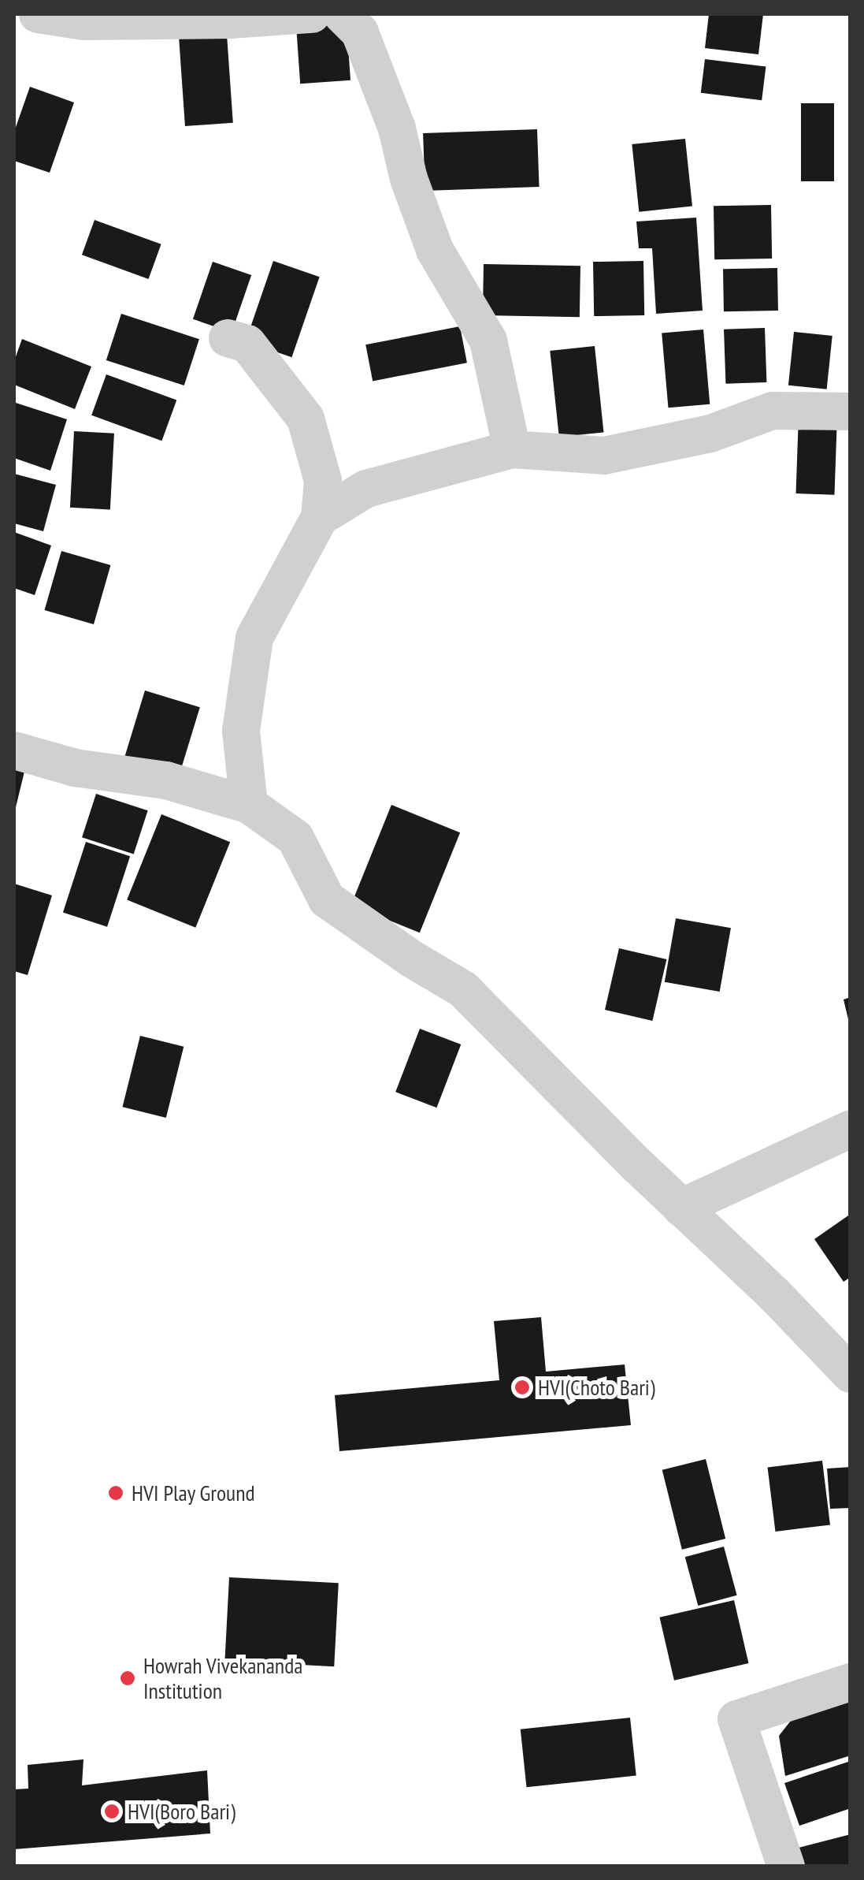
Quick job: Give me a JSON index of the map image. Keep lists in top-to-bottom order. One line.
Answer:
{"places":["HVI(Choto Bari)","HVI Play Ground","Howrah Vivekananda Institution","HVI(Boro Bari)"]}
